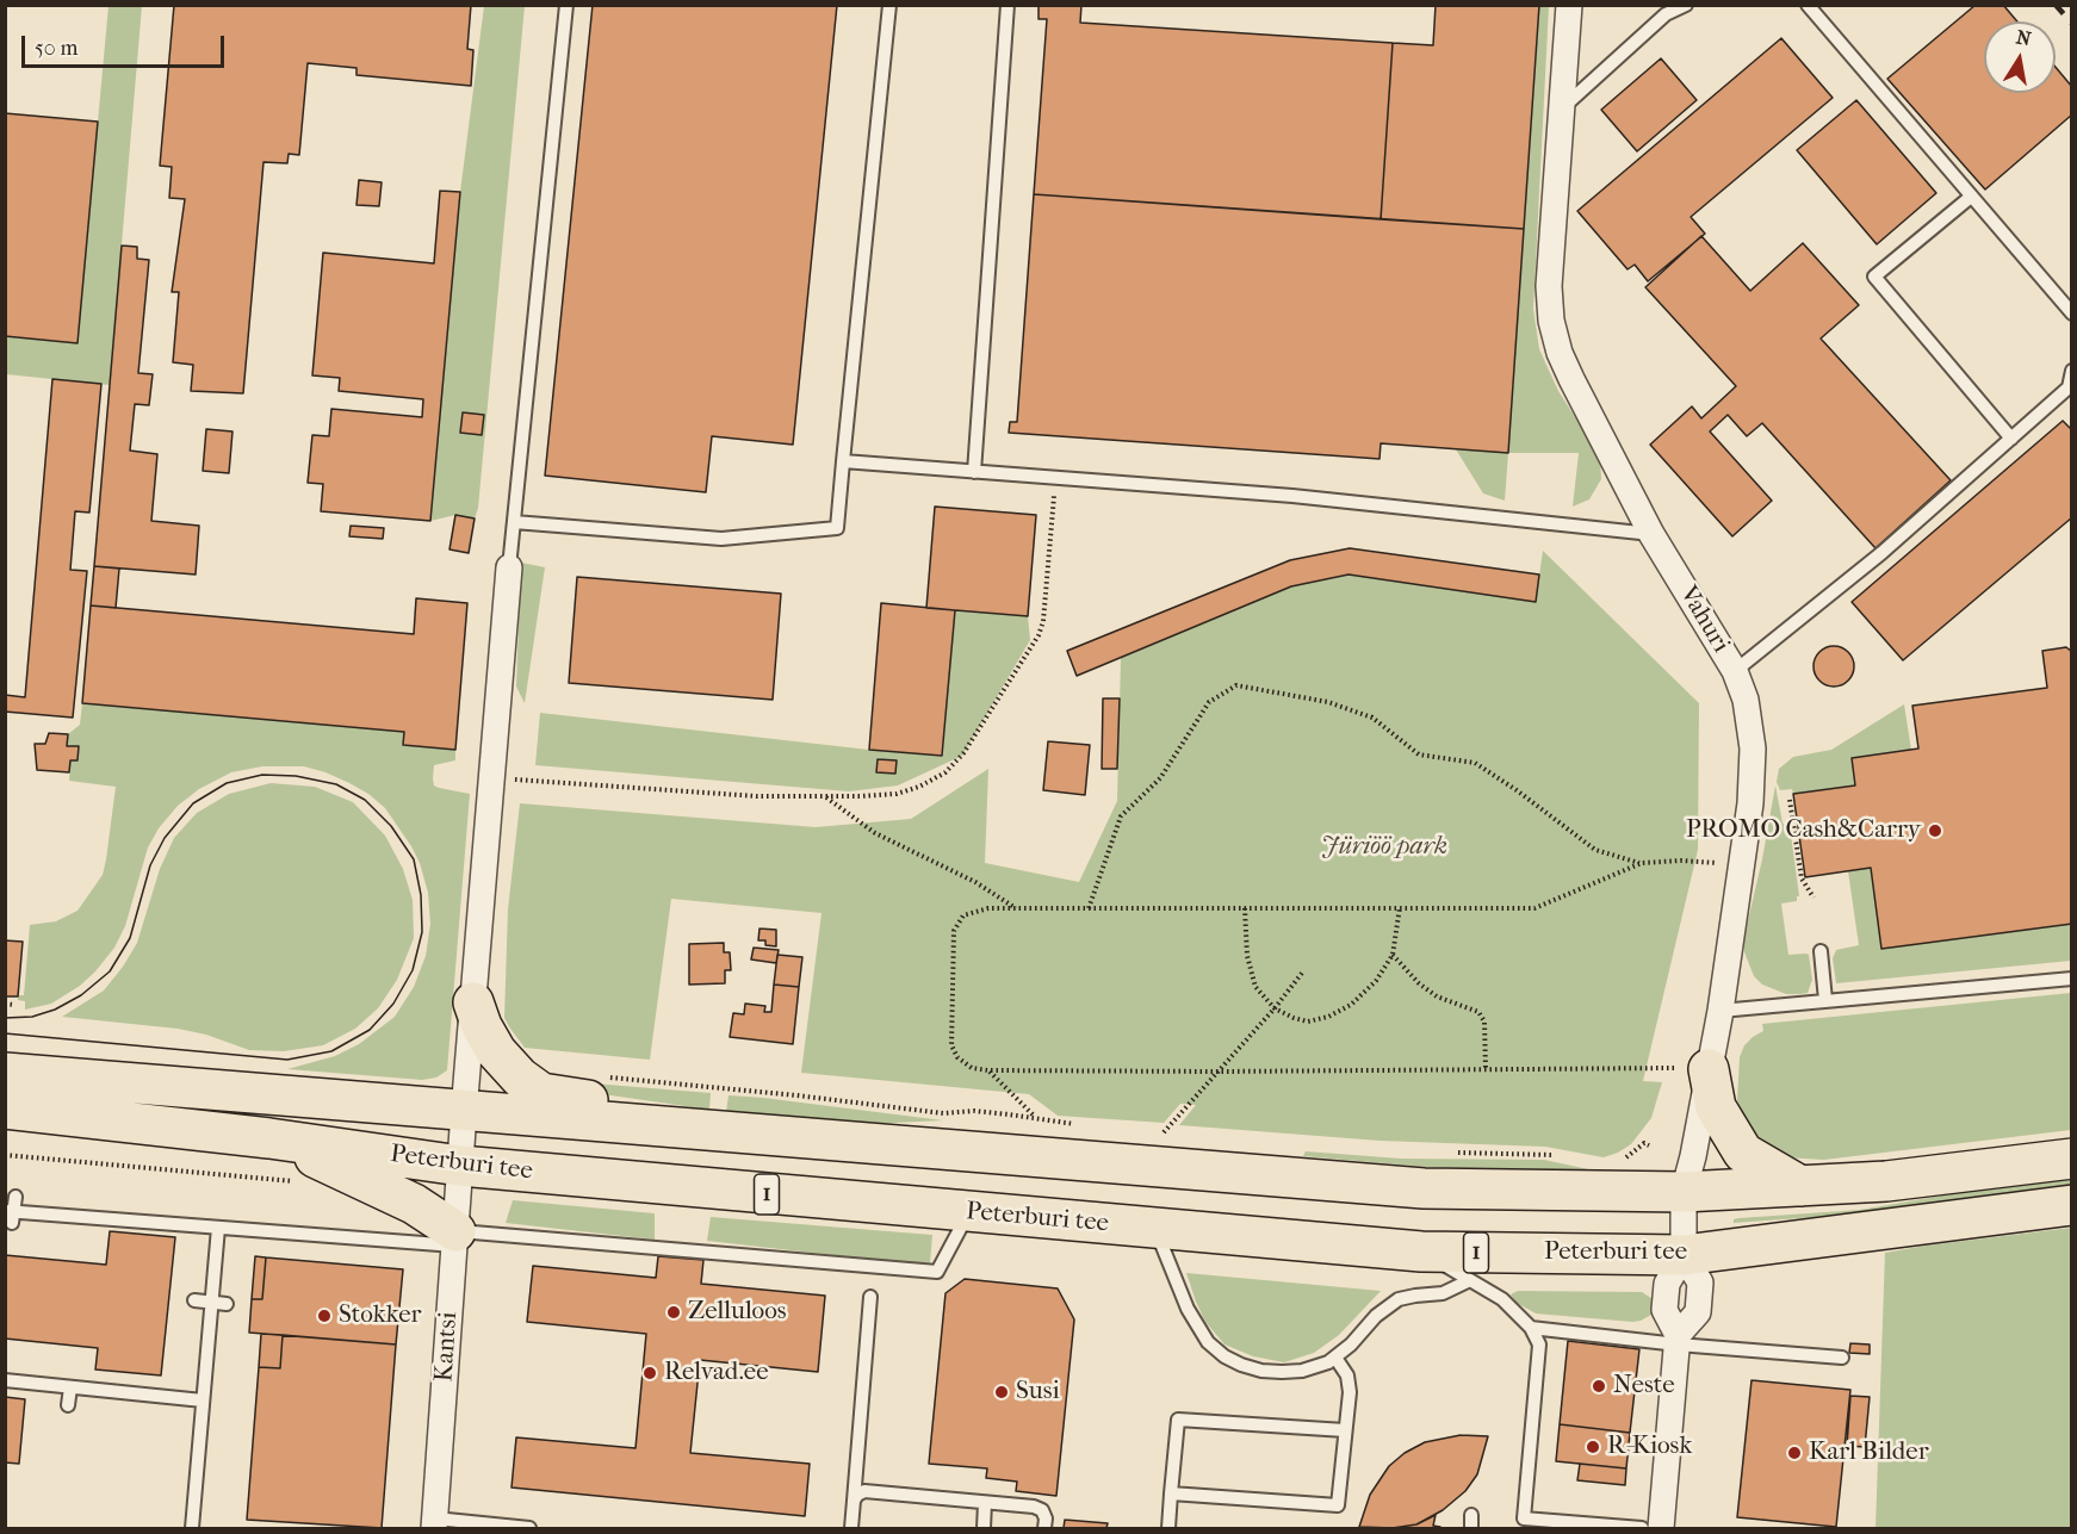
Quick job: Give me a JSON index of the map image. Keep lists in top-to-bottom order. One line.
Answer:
{"streets":{"highway":["Peterburi tee","1"],"street":["Vahuri","Kantsi"]},"crossings":[["Vahuri","Peterburi tee"],["Peterburi tee","Kantsi"]],"parks":["Jüriöö park"],"places":["PROMO Cash&Carry","Zelluloos","Stokker","Relvad.ee","Neste","Susi","R-Kiosk","Karl Bilder"],"scale_bar":"50 m","north":"top"}
